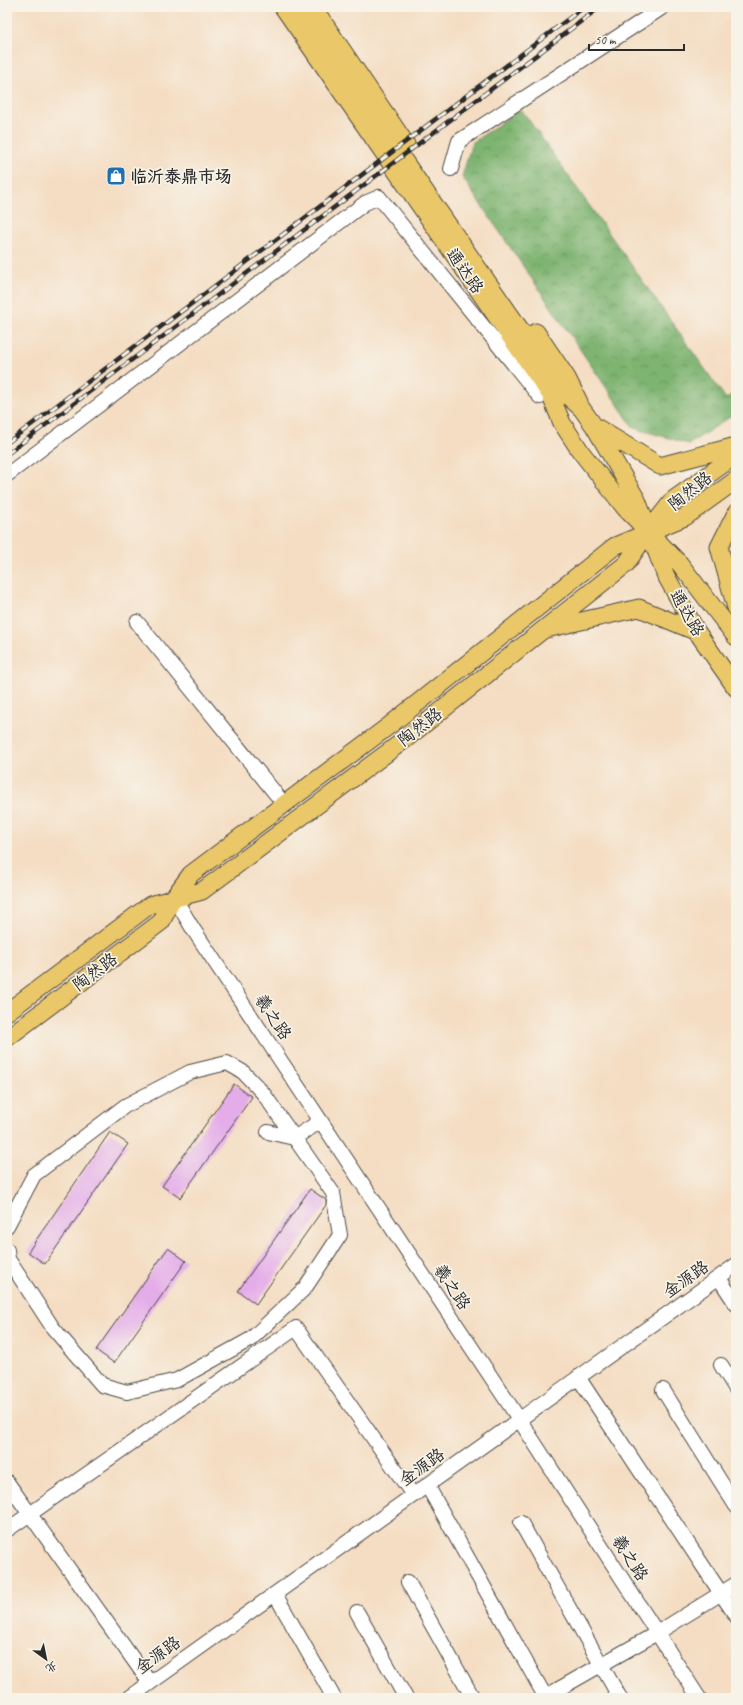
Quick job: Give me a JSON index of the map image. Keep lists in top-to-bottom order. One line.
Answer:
{"streets":{"main road":["通达路","陶然路"],"street":["羲之路","金源路"]},"crossings":[["通达路","陶然路"],["陶然路","羲之路"],["羲之路","金源路"]],"places":{"shop":["临沂泰鼎市场"]},"scale_bar":"50 m","north":"bottom right"}
